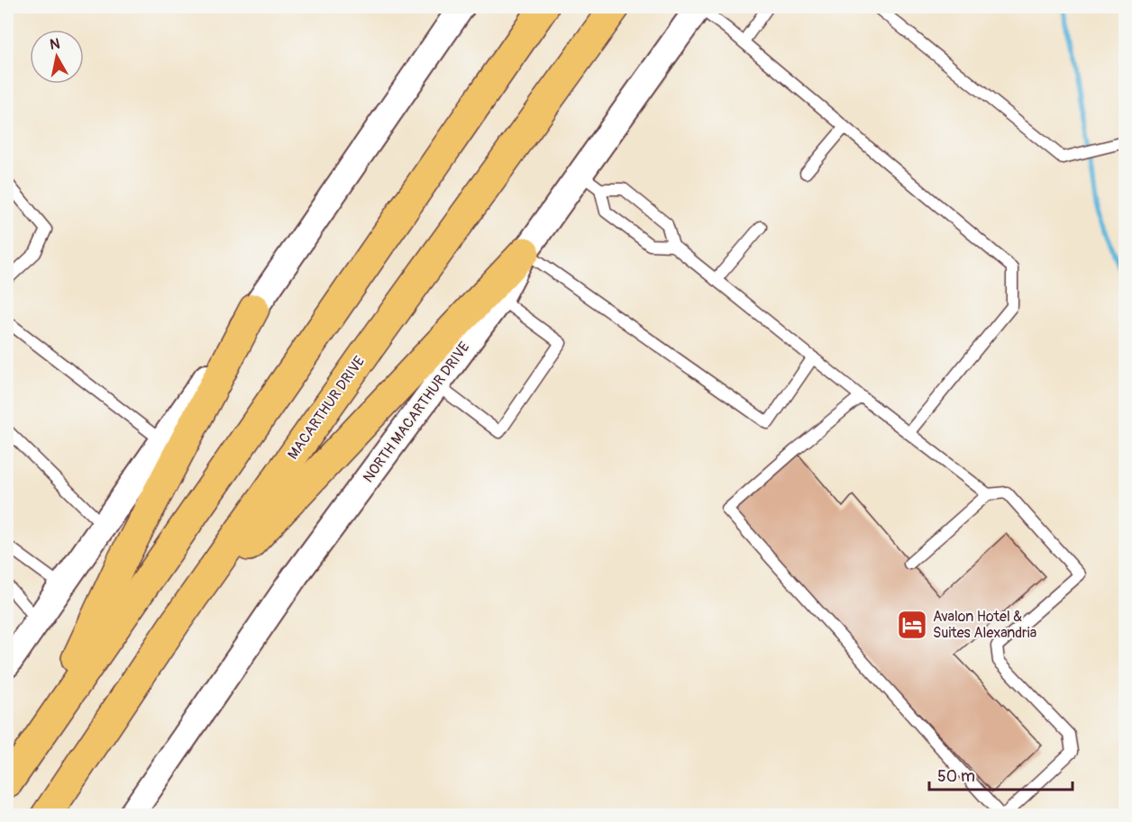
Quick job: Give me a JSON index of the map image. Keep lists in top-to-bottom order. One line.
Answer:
{"streets":{"highway":["MACARTHUR DRIVE"],"street":["NORTH MACARTHUR DRIVE"]},"places":{"hotel":["Avalon Hotel & Suites Alexandria"]},"scale_bar":"50 m","north":"top"}
